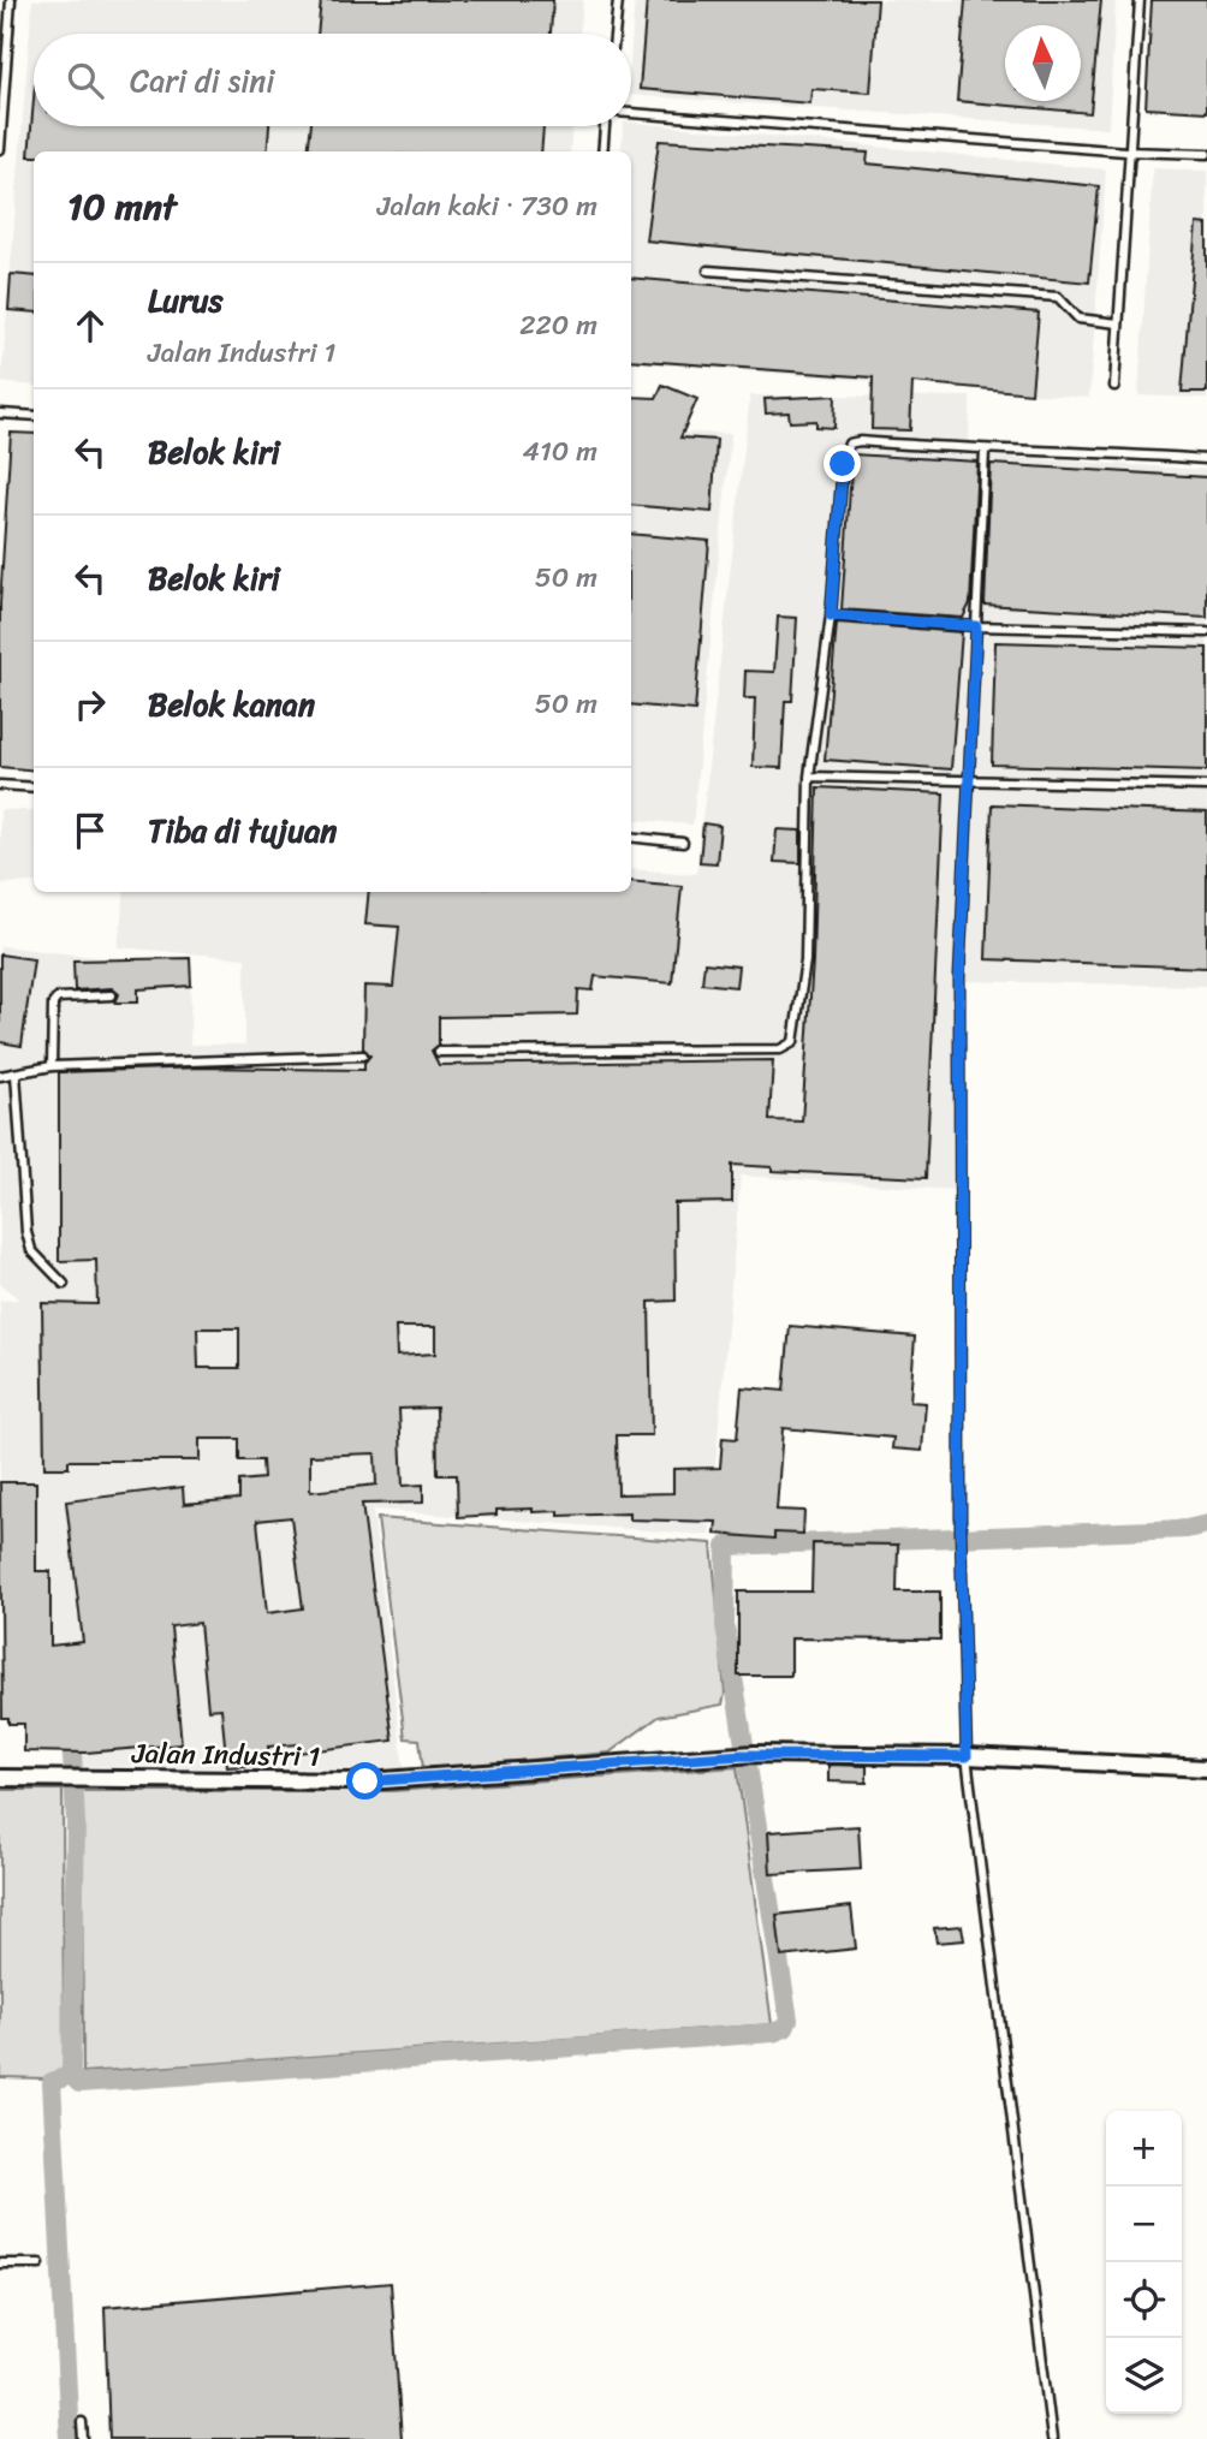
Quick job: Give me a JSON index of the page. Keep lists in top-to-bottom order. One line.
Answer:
{"streets":{"street":["Jalan Industri 1"]},"north":"top","page":{"search":"Cari di sini","heading":["10 mnt","Jalan kaki · 730 m"],"list":[["Lurus","Jalan Industri 1","220 m"],["Belok kiri","410 m"],["Belok kiri","50 m"],["Belok kanan","50 m"],"Tiba di tujuan"],"map_buttons":["+","−"]}}
